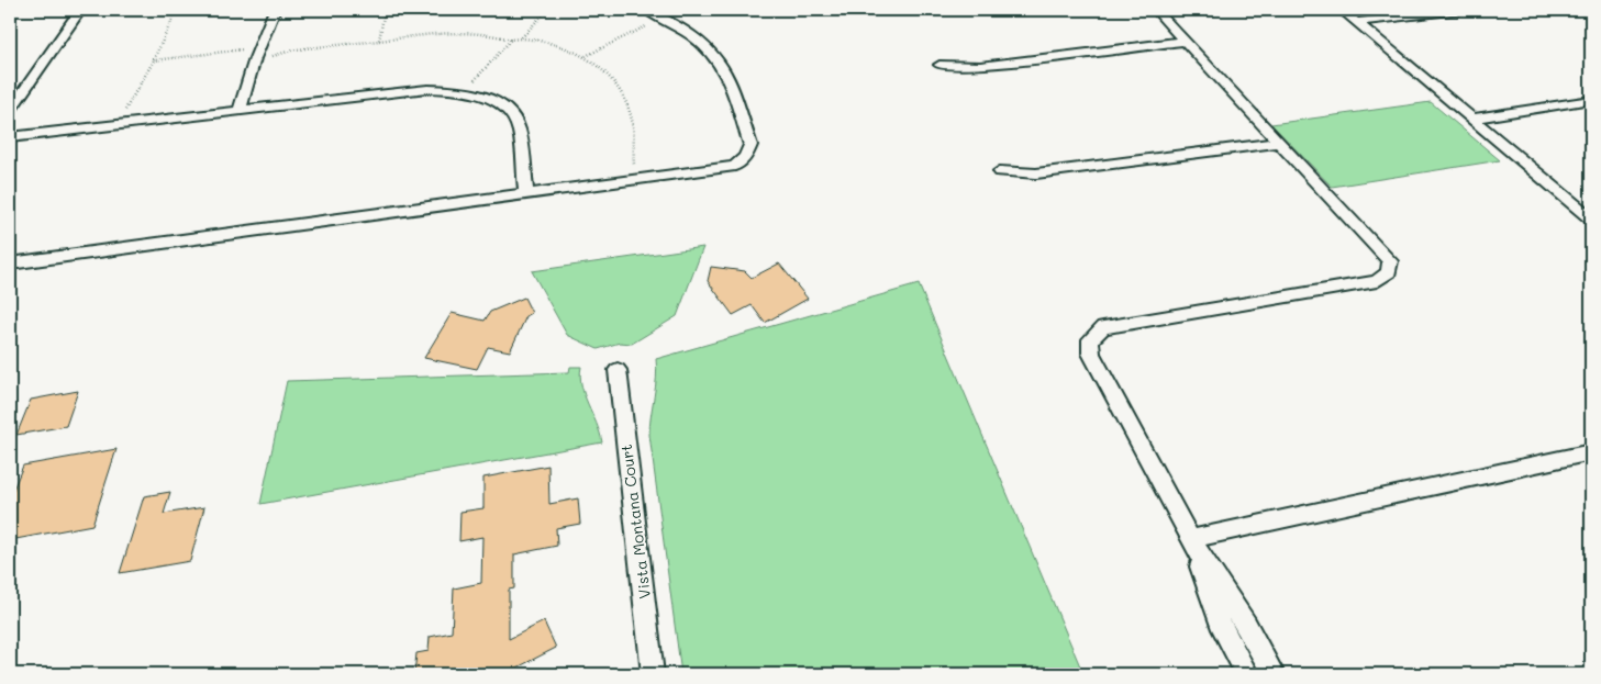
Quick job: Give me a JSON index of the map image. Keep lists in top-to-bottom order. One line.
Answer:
{"streets":{"street":["Vista Montana Court"]}}
